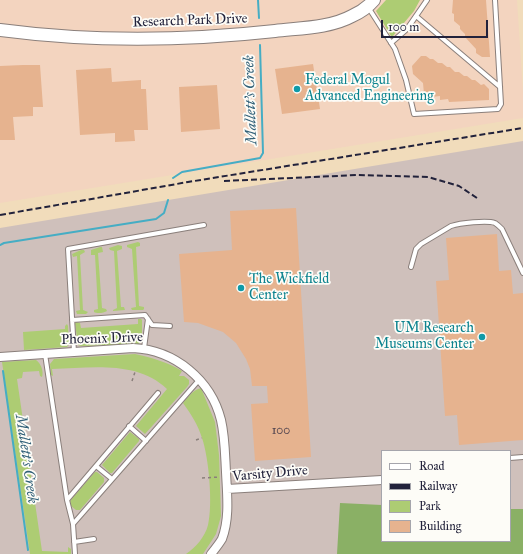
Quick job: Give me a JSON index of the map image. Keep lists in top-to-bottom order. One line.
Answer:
{"streets":{"street":["Research Park Drive","Phoenix Drive","Varsity Drive"]},"crossings":[["Phoenix Drive","Varsity Drive"]],"water":["Mallett's Creek"],"places":["Federal Mogul Advanced Engineering","The Wickfield Center","UM Research Museums Center"],"house_numbers":["100"],"legend":["Road","Railway","Park","Building"],"scale_bar":"100 m"}
